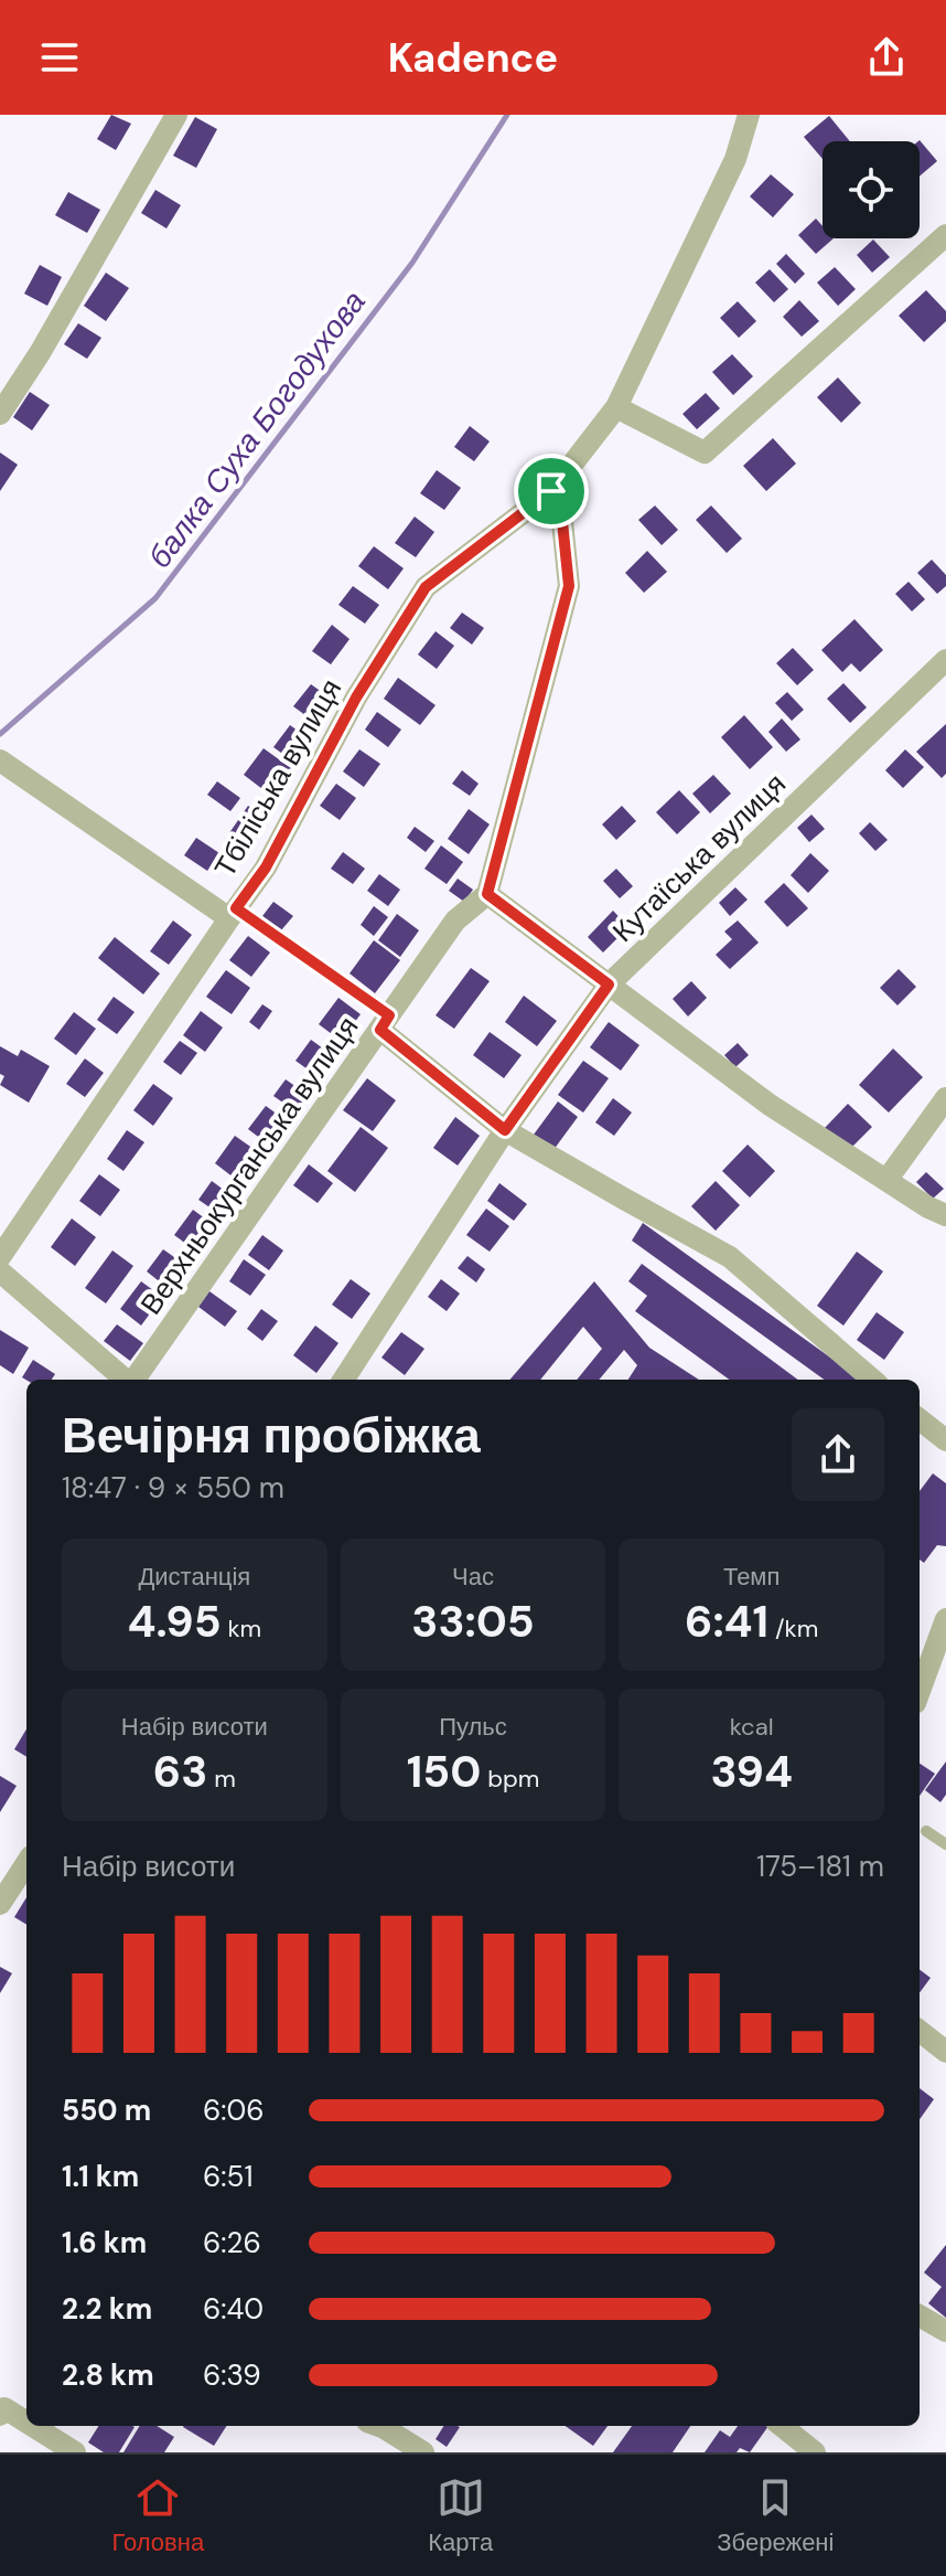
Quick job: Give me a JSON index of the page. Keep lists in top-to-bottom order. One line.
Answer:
{"streets":{"street":["Тбіліська вулиця","Кутаїська вулиця","Верхньокурганська вулиця"]},"water":["балка Суха Богодухова"],"page":{"header":"Kadence","heading":["Вечірня пробіжка","18:47 · 9 × 550 m"],"stats":[["Дистанція","4.95 km"],["Час","33:05"],["Темп","6:41 /km"],["Набір висоти","63 m"],["Пульс","150 bpm"],["kcal","394"]],"chart":["Набір висоти","175–181 m"],"list":[{"name":"550 m","note":"6:06"},{"name":"1.1 km","note":"6:51"},{"name":"1.6 km","note":"6:26"},{"name":"2.2 km","note":"6:40"},{"name":"2.8 km","note":"6:39"}],"tabs":["Головна","Карта","Збережені"]}}
